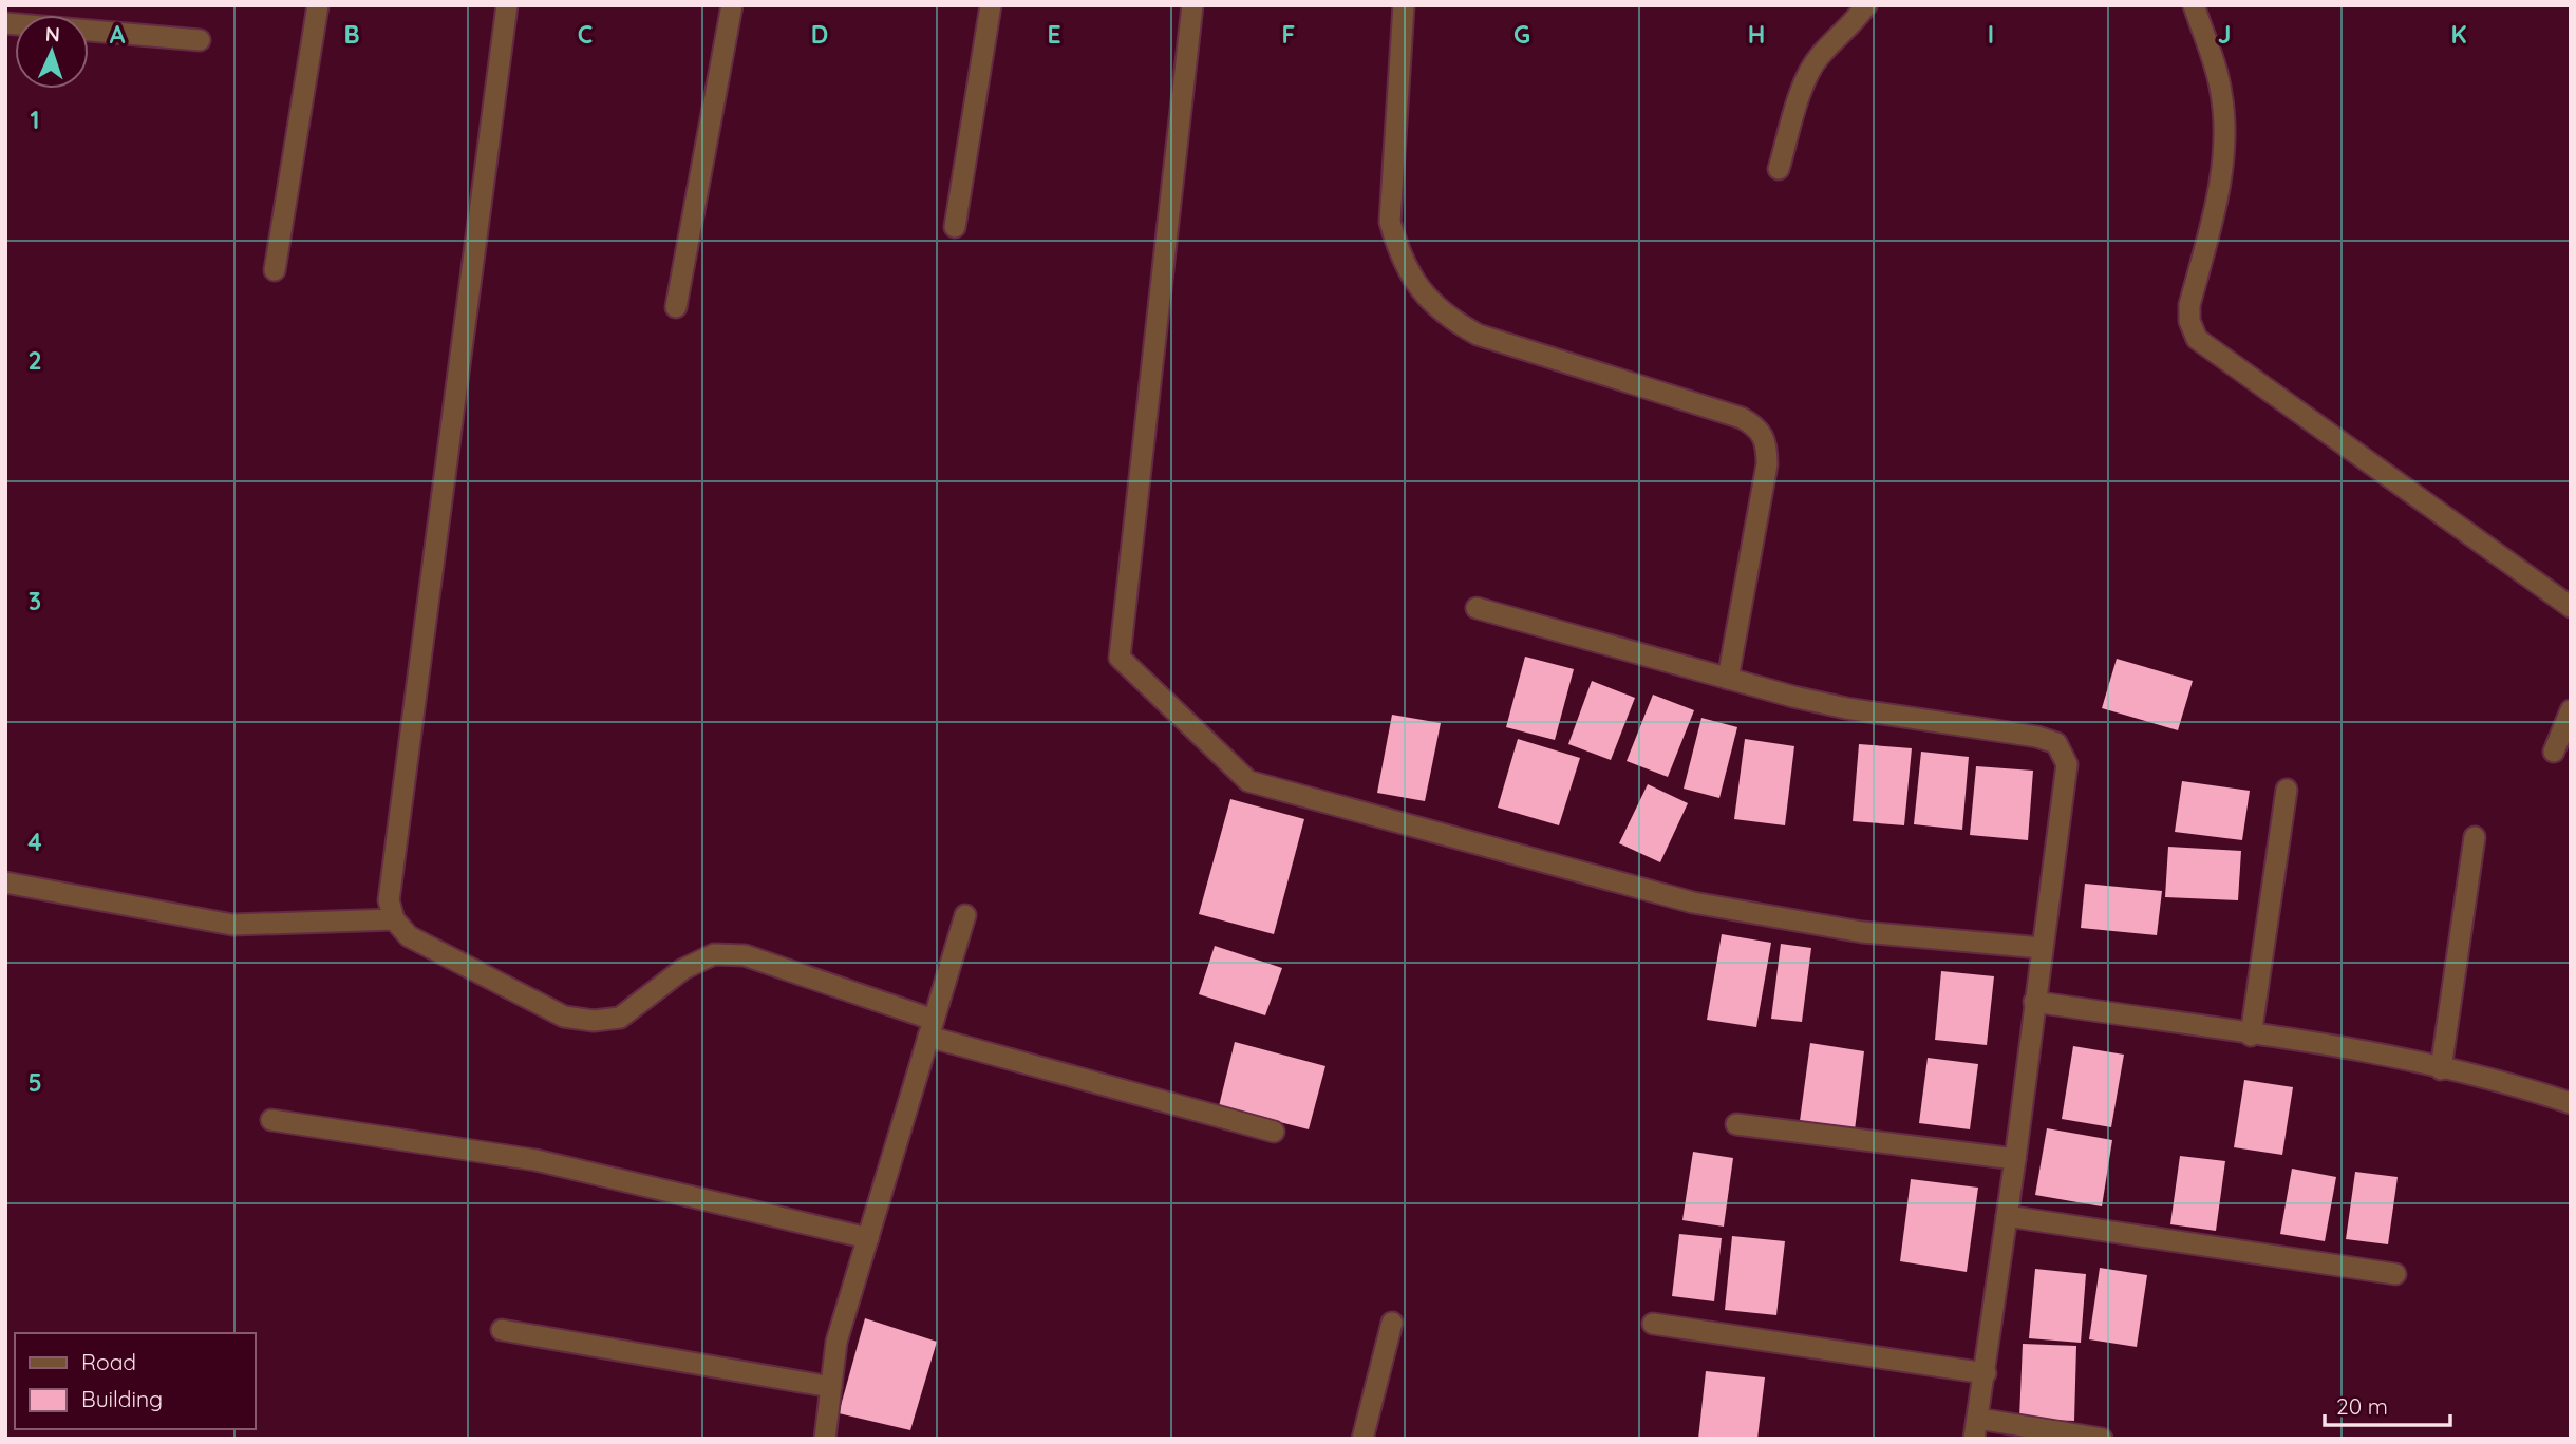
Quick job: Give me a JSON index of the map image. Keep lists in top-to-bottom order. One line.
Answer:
{"legend":["Road","Building"],"scale_bar":"20 m","north":"top","grid":{"columns":["A","B","C","D","E","F","G","H","I","J","K"],"rows":["1","2","3","4","5"]}}
